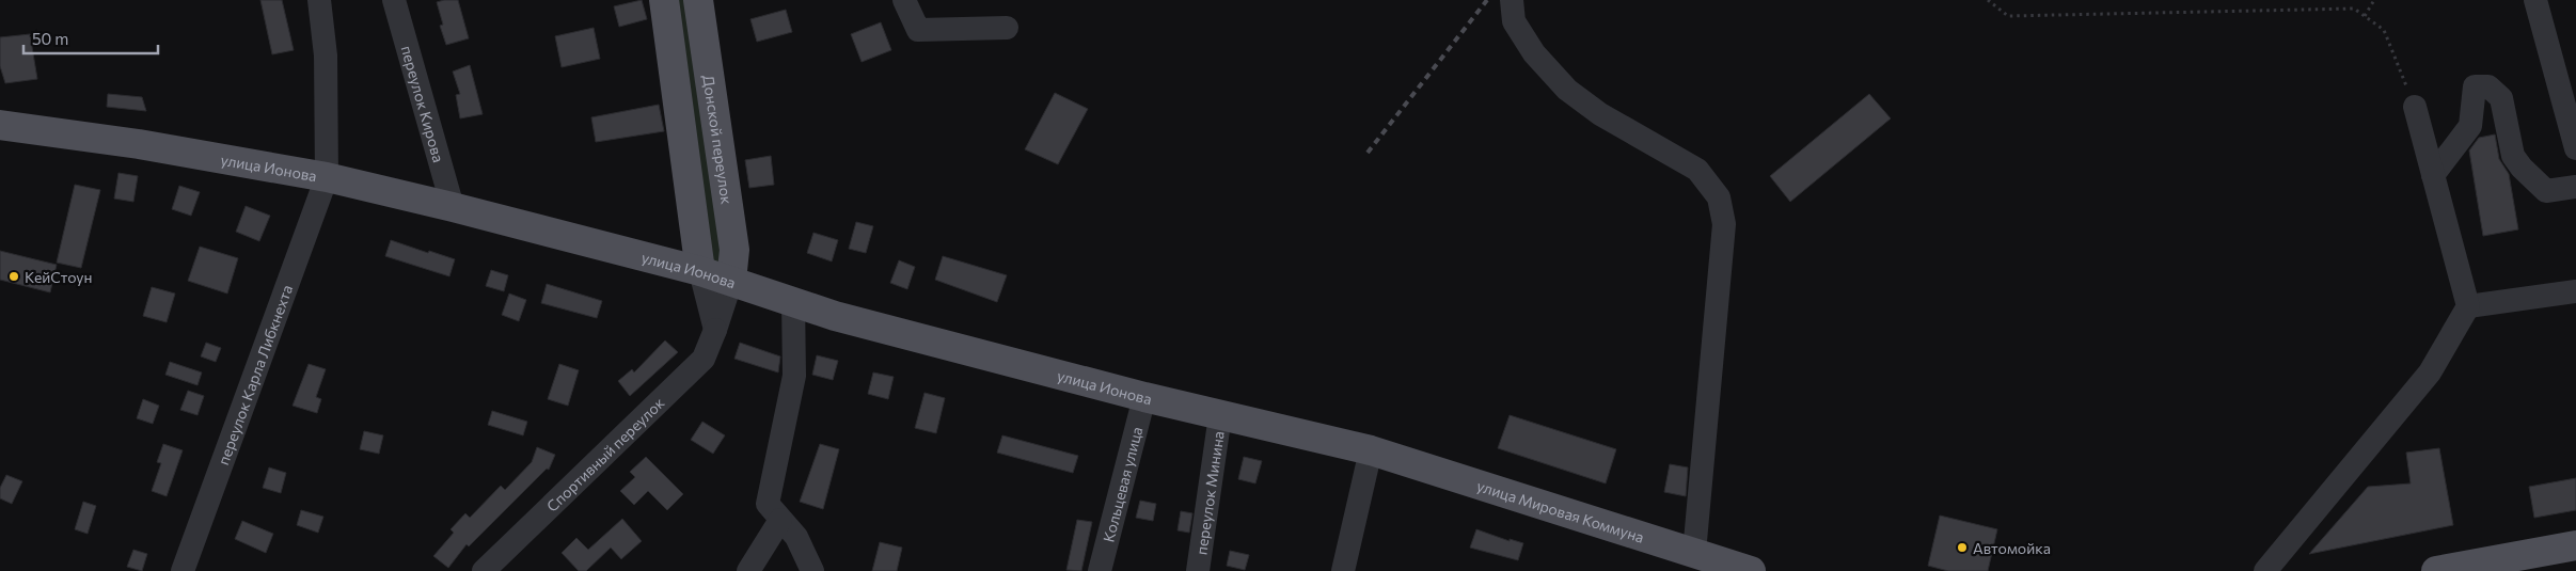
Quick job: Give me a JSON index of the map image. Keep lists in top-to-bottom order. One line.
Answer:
{"streets":{"main road":["Донской переулок","улица Ионова","улица Мировая Коммуна"],"street":["переулок Кирова","переулок Карла Либкнехта","Спортивный переулок","Кольцевая улица","переулок Минина"]},"crossings":[["переулок Кирова","улица Ионова"],["Донской переулок","улица Ионова"],["Донской переулок","Спортивный переулок"],["улица Ионова","переулок Карла Либкнехта"],["улица Ионова","Спортивный переулок"],["улица Ионова","Кольцевая улица"],["улица Ионова","переулок Минина"],["улица Ионова","улица Мировая Коммуна"]],"places":["КейСтоун","Автомойка"],"scale_bar":"50 m"}
